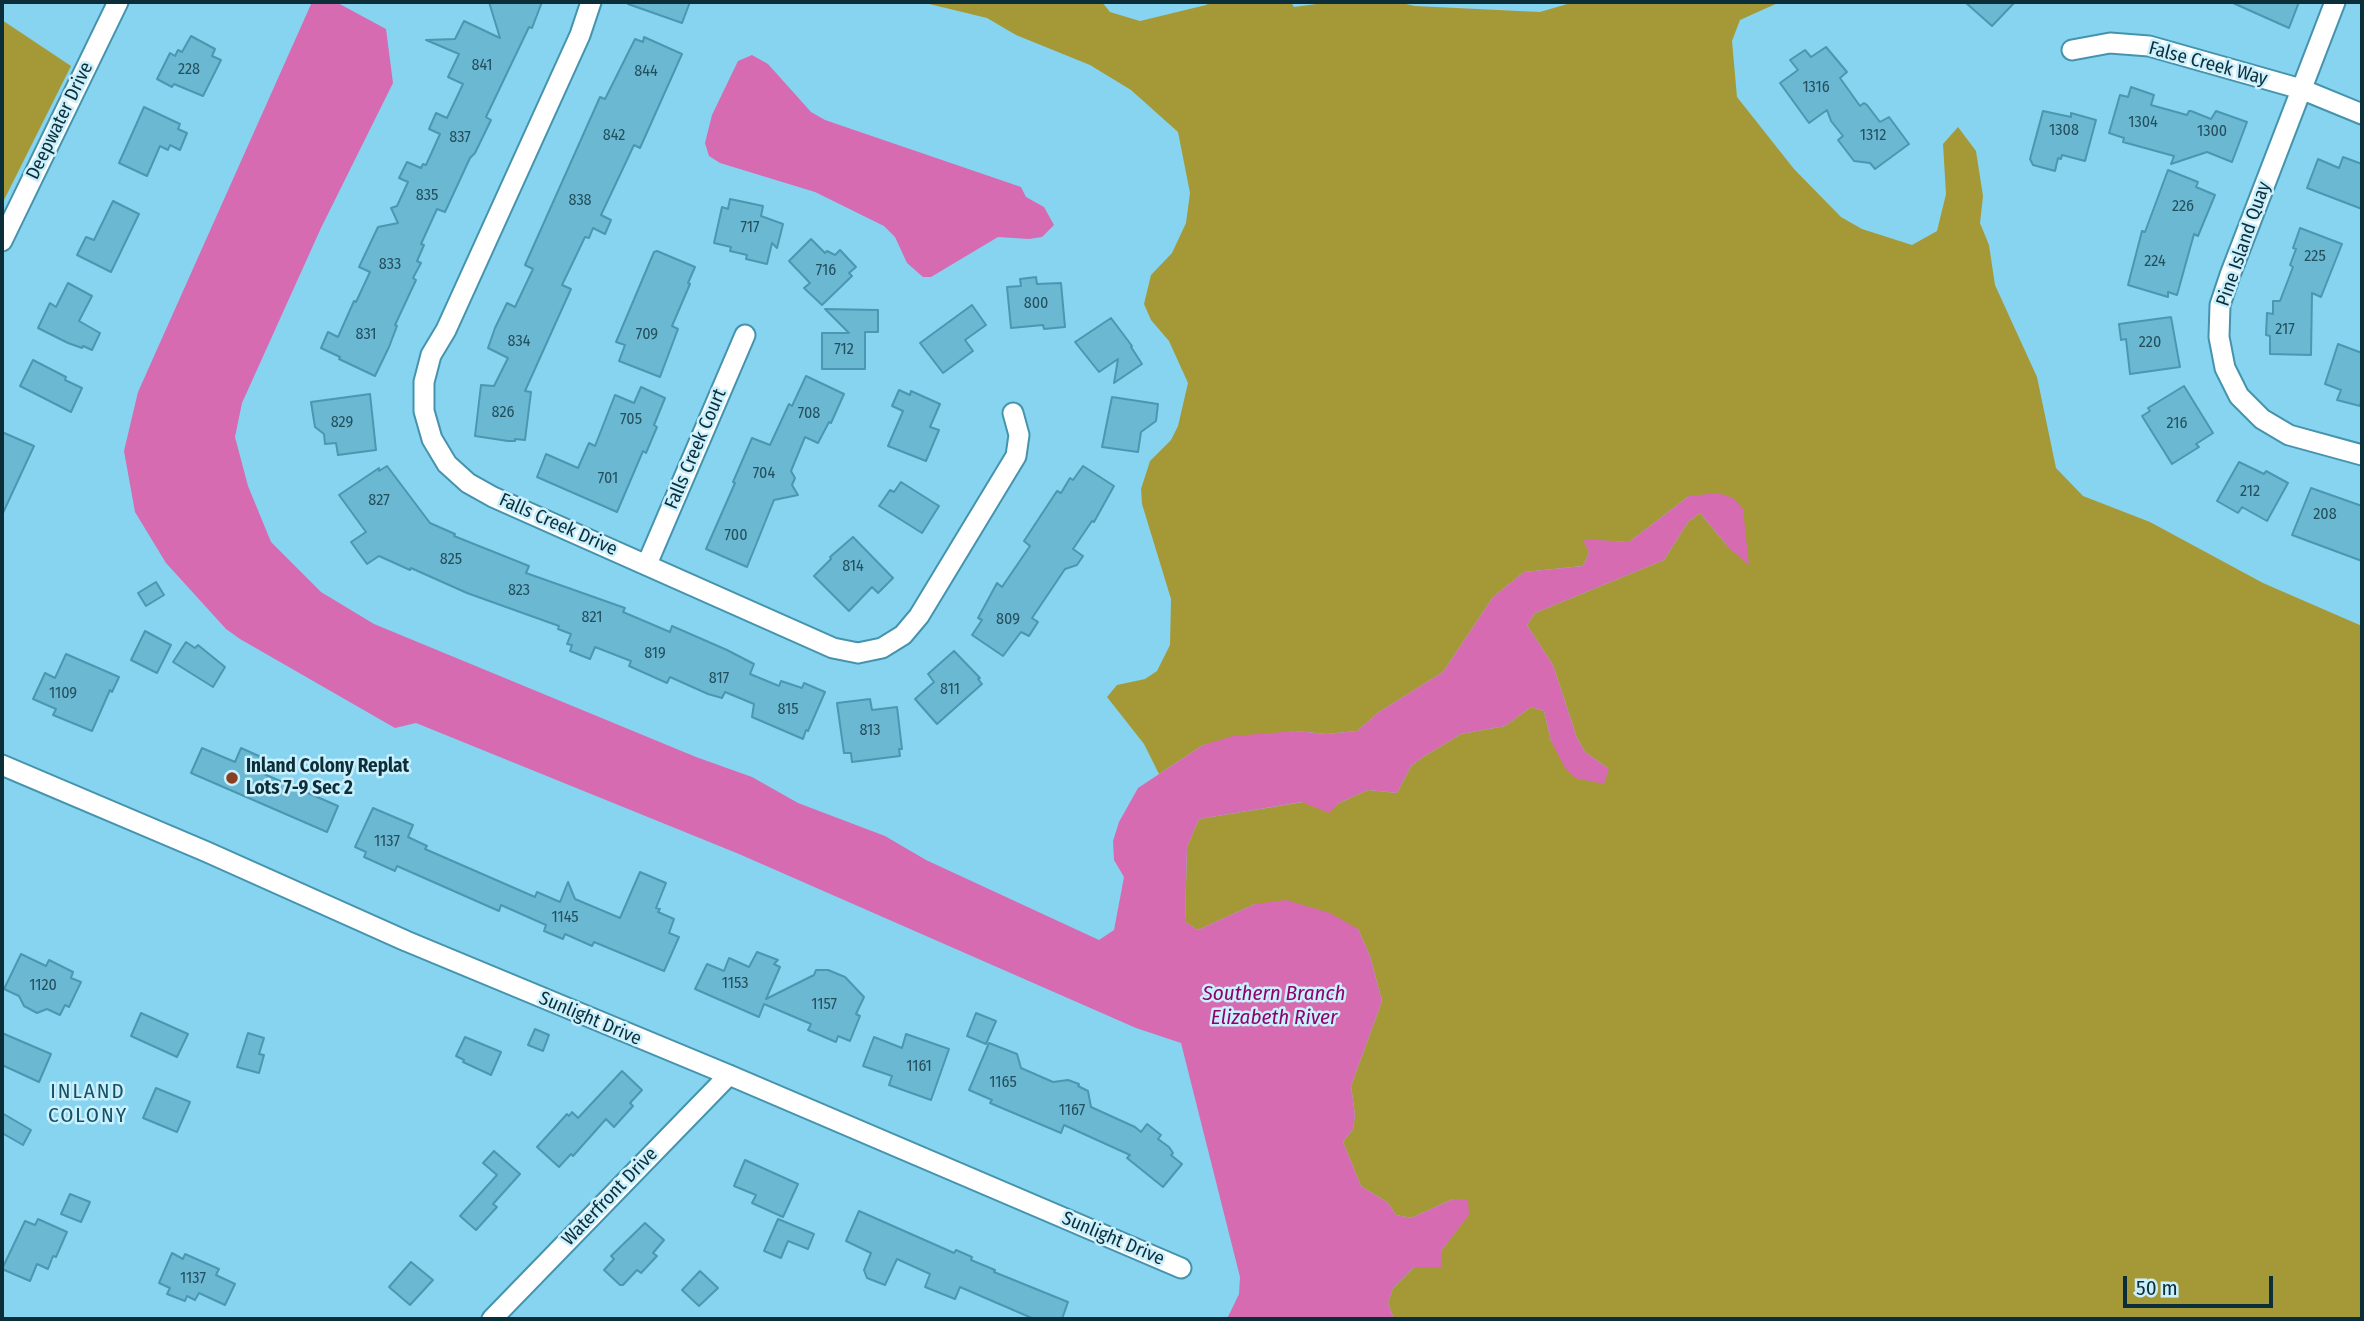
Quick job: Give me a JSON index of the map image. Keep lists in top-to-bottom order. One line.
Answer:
{"streets":{"street":["False Creek Way","Deepwater Drive","Pine Island Quay","Falls Creek Court","Falls Creek Drive","Sunlight Drive","Waterfront Drive"]},"crossings":[["False Creek Way","Pine Island Quay"],["Falls Creek Court","Falls Creek Drive"],["Sunlight Drive","Waterfront Drive"]],"districts":["INLAND COLONY"],"water":["Southern Branch Elizabeth River"],"places":["Inland Colony Replat Lots 7-9 Sec 2"],"house_numbers":["841","228","844","1316","1304","1308","1300","842","1312","837","835","838","226","717","225","224","833","716","800","217","831","709","834","220","712","826","708","705","829","216","704","701","212","827","208","700","825","814","823","821","809","819","817","811","1109","815","813","1137","1145","1153","1120","1157","1161","1165","1167","1137"],"scale_bar":"50 m"}
